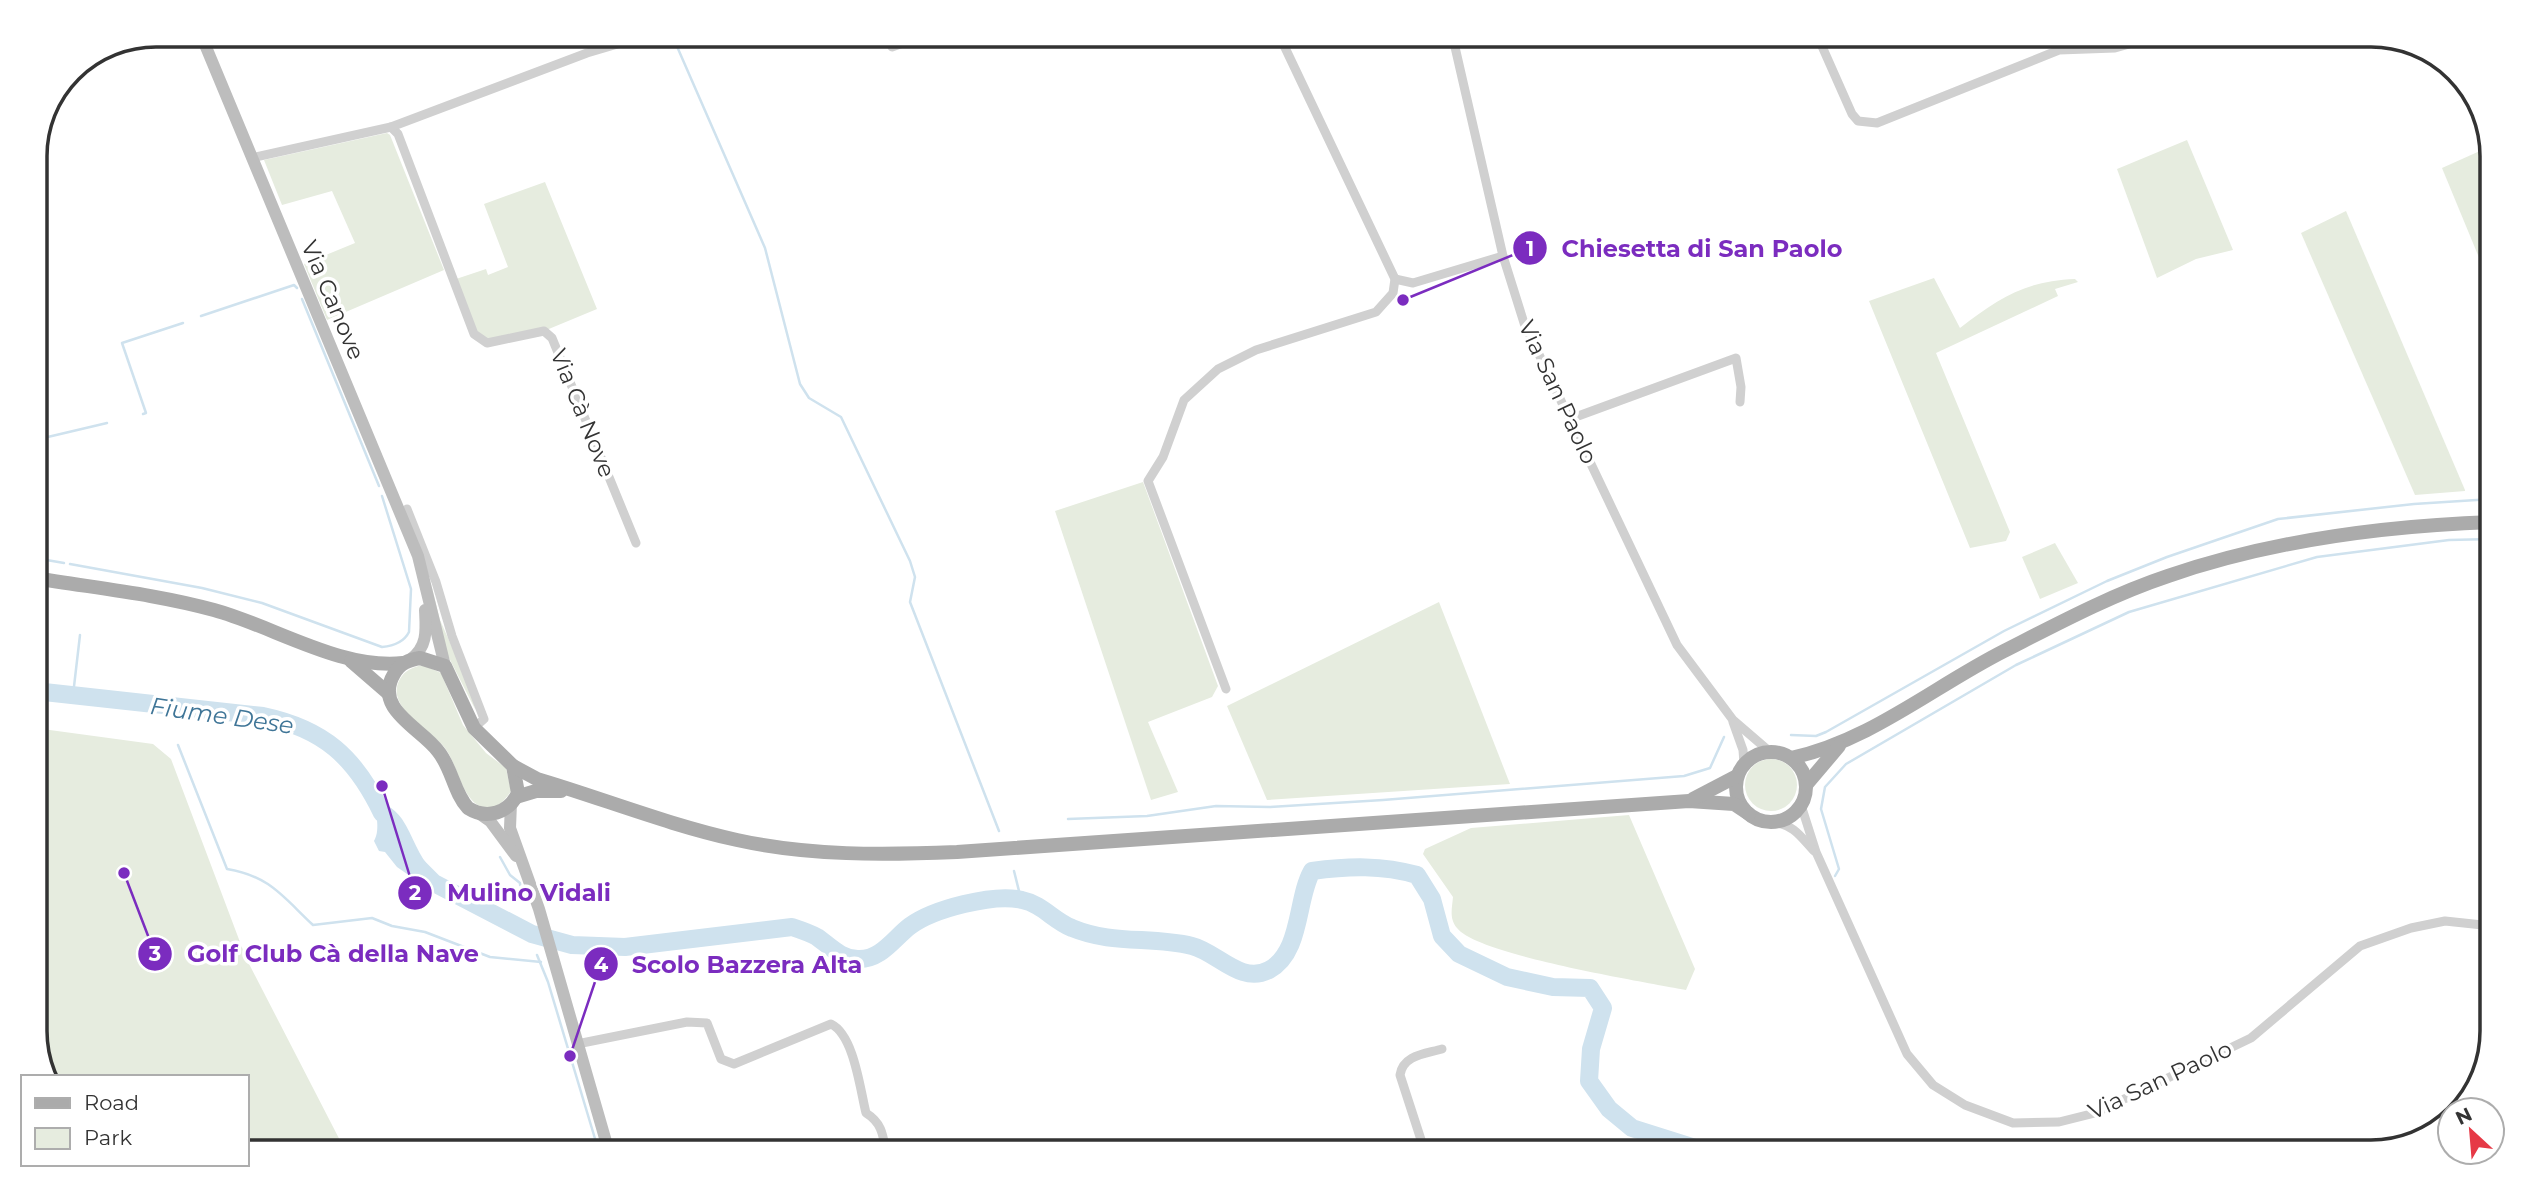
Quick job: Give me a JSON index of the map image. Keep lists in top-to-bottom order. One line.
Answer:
{"streets":{"street":["Via Canove","Via San Paolo","Via Cà Nove"]},"water":["Fiume Dese"],"places":["Chiesetta di San Paolo","Mulino Vidali","Golf Club Cà della Nave","Scolo Bazzera Alta"],"legend":["Road","Park"],"north":"top left"}
